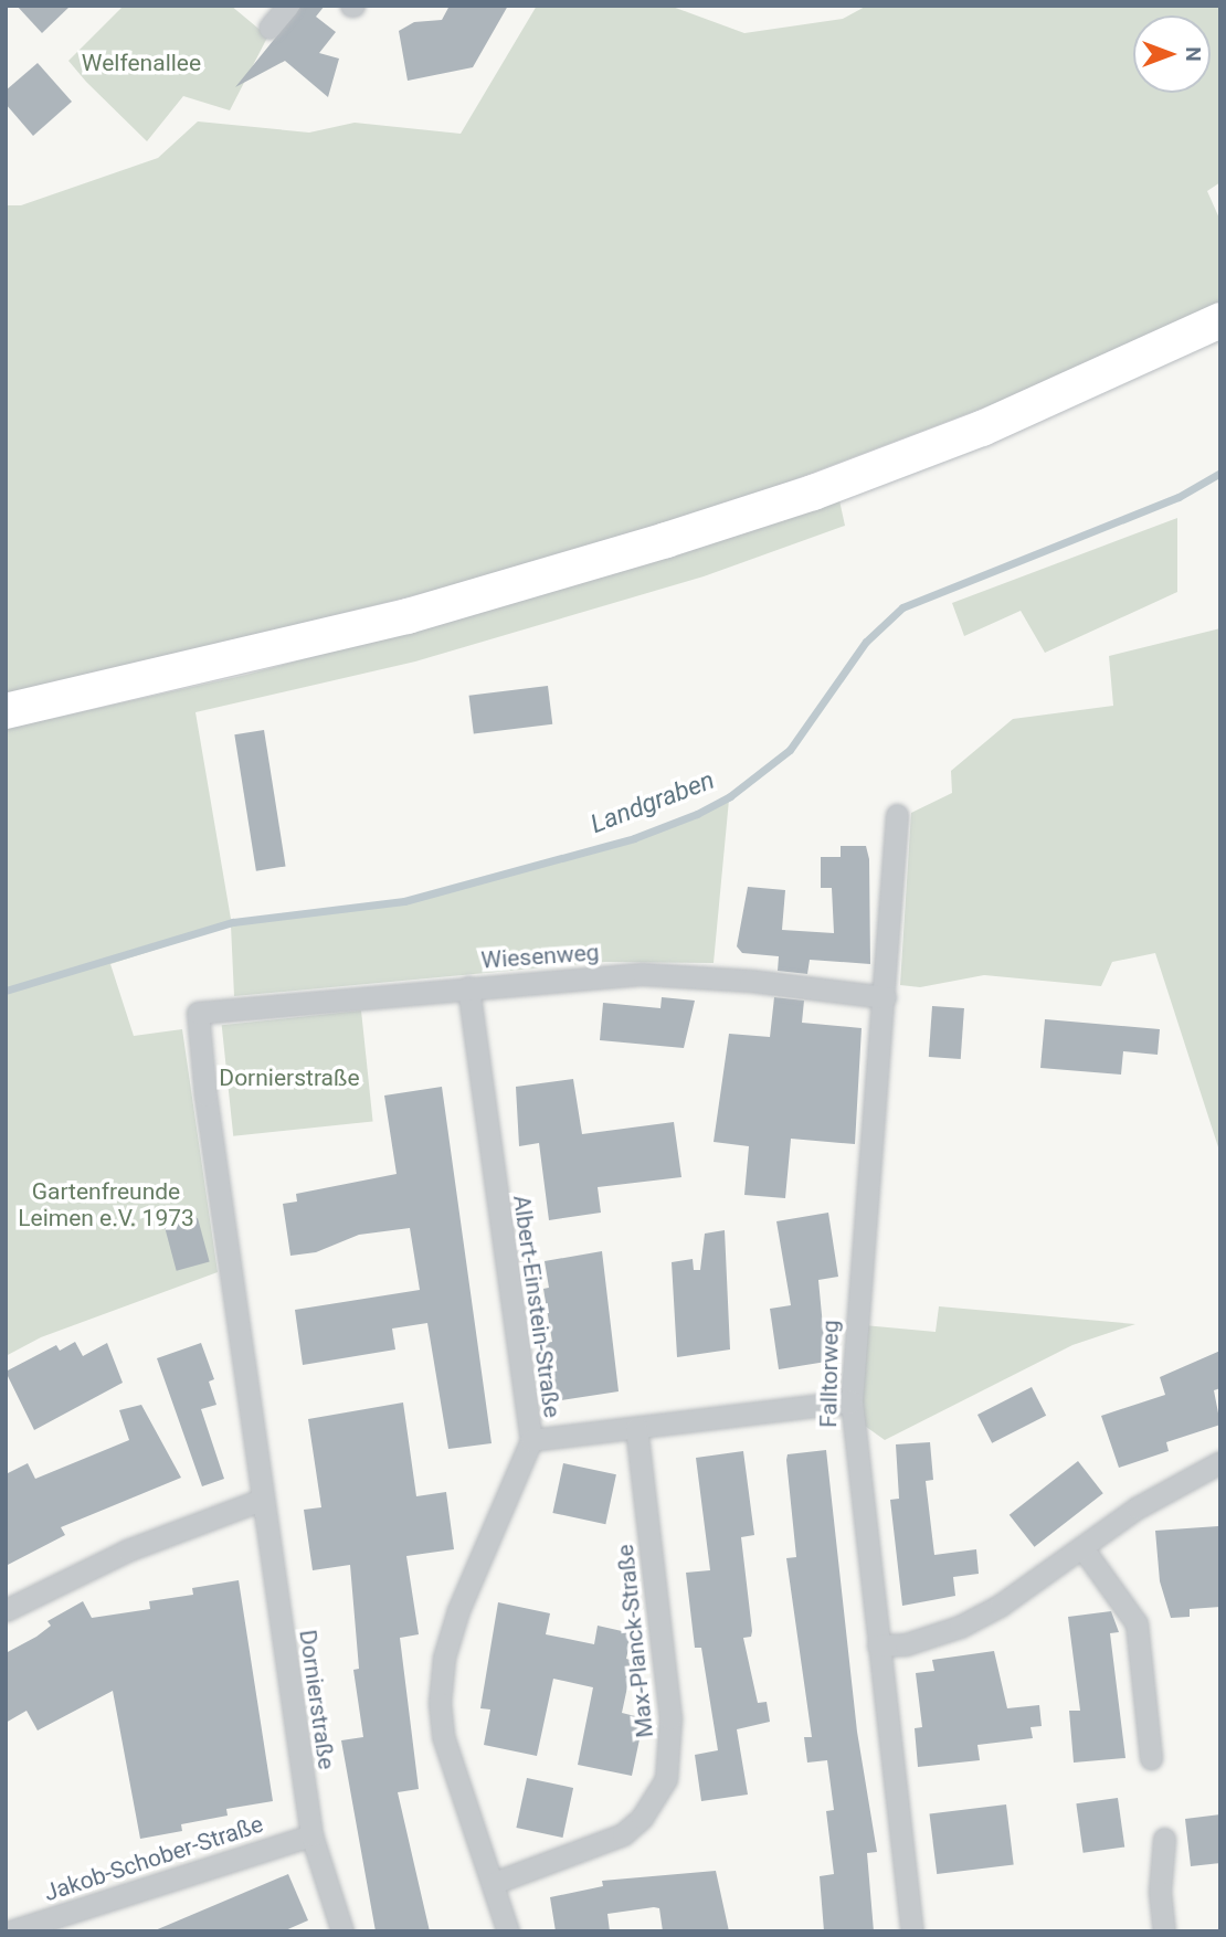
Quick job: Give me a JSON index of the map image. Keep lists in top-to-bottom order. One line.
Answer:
{"streets":{"street":["Wiesenweg","Albert-Einstein-Straße","Falltorweg","Max-Planck-Straße","Dornierstraße","Jakob-Schober-Straße"]},"crossings":[["Wiesenweg","Albert-Einstein-Straße"],["Wiesenweg","Falltorweg"],["Wiesenweg","Dornierstraße"],["Albert-Einstein-Straße","Max-Planck-Straße"],["Dornierstraße","Jakob-Schober-Straße"]],"water":["Landgraben"],"parks":["Welfenallee","Dornierstraße","Gartenfreunde Leimen e.V. 1973"],"north":"right"}
